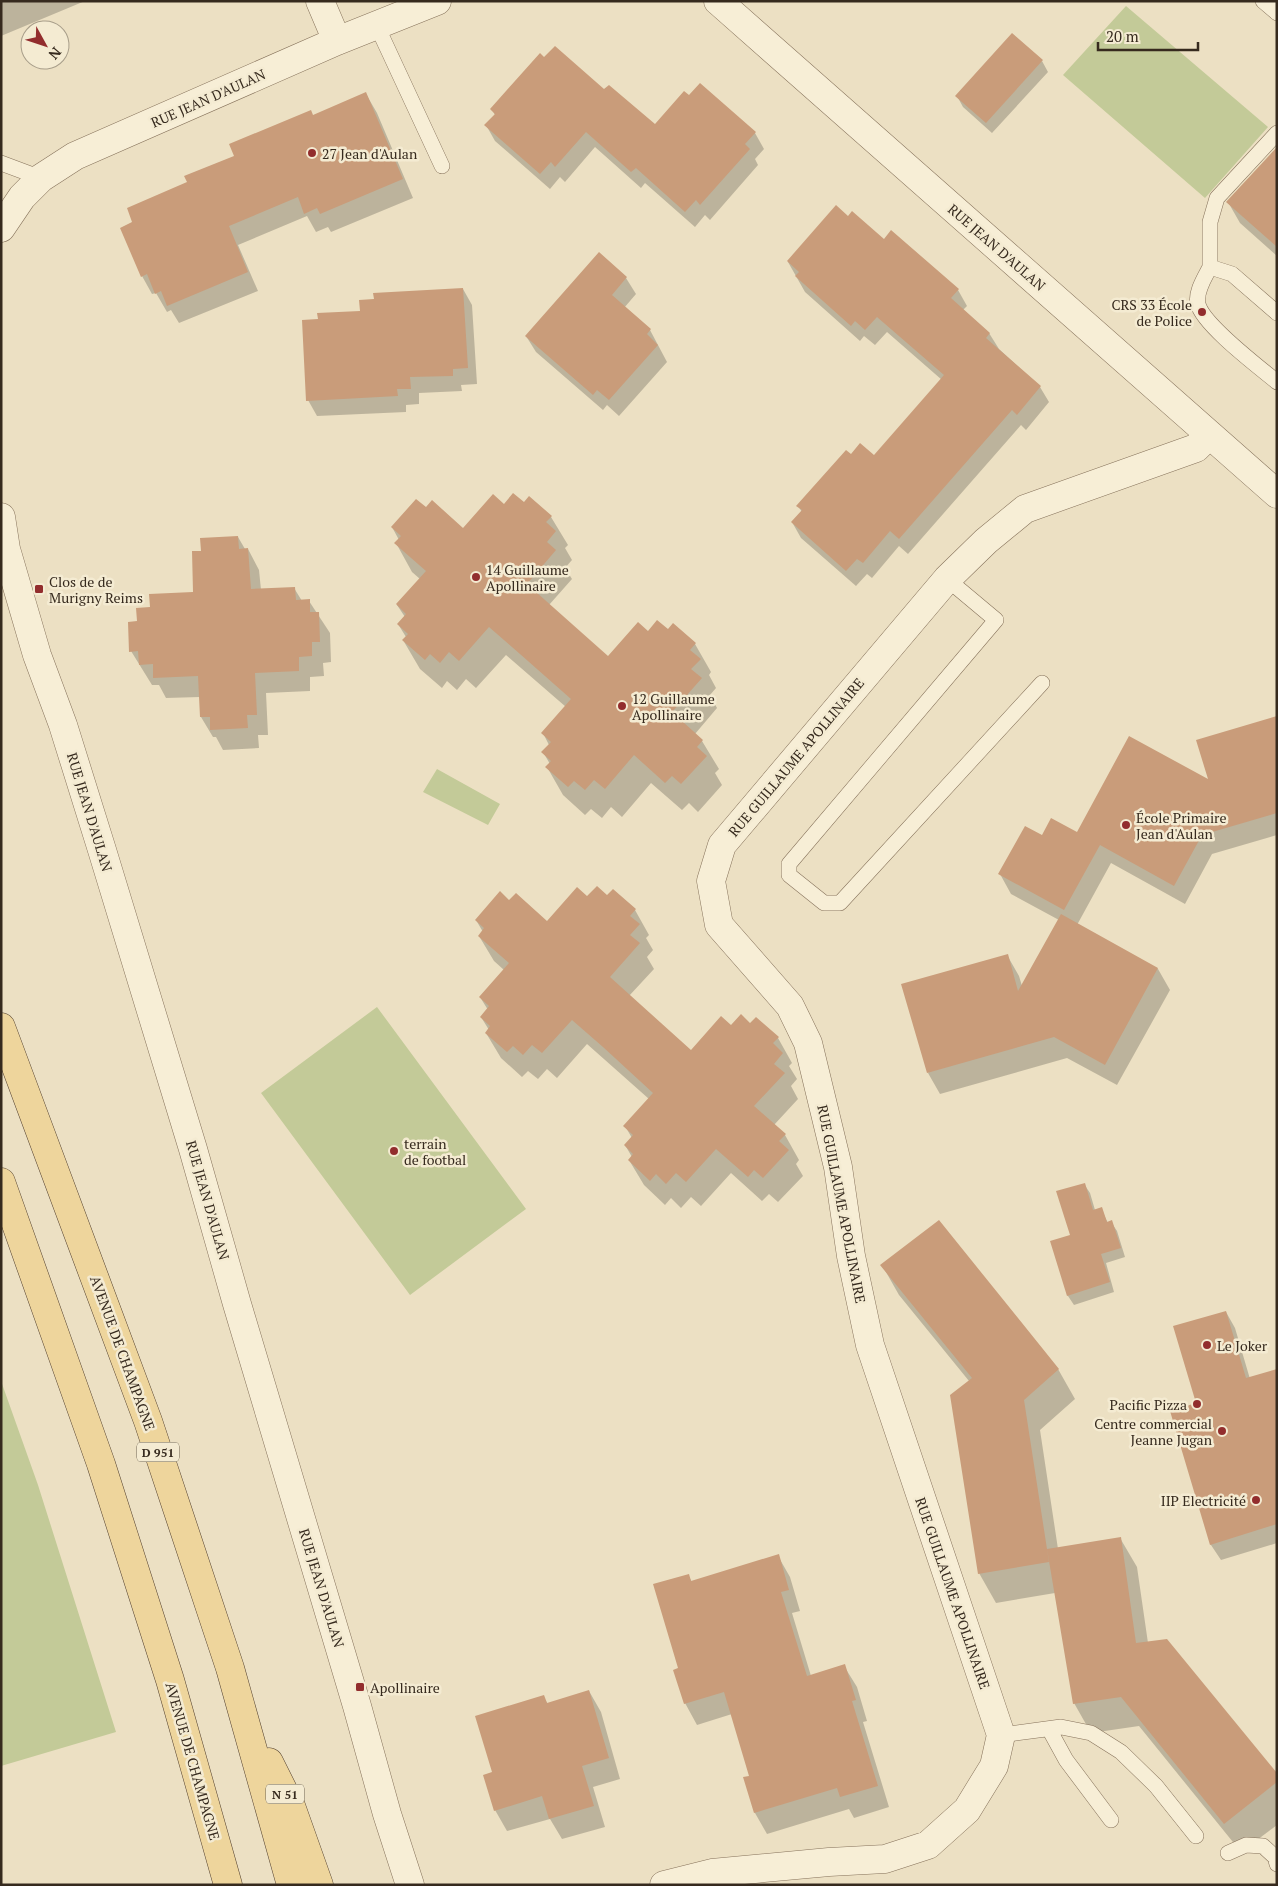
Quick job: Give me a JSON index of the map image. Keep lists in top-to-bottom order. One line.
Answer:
{"streets":{"main road":["AVENUE DE CHAMPAGNE","D 951","N 51"],"street":["RUE JEAN D'AULAN","RUE GUILLAUME APOLLINAIRE"]},"crossings":[["RUE JEAN D'AULAN","RUE GUILLAUME APOLLINAIRE"],["AVENUE DE CHAMPAGNE","N 51"]],"places":{"other":["27 Jean d'Aulan","CRS 33 École de Police","14 Guillaume Apollinaire","12 Guillaume Apollinaire","École Primaire Jean d'Aulan","terrain de footbal","Le Joker","Pacific Pizza","Centre commercial Jeanne Jugan","IIP Electricité"],"transit":["Clos de de Murigny Reims","Apollinaire"]},"scale_bar":"20 m","north":"bottom right"}
